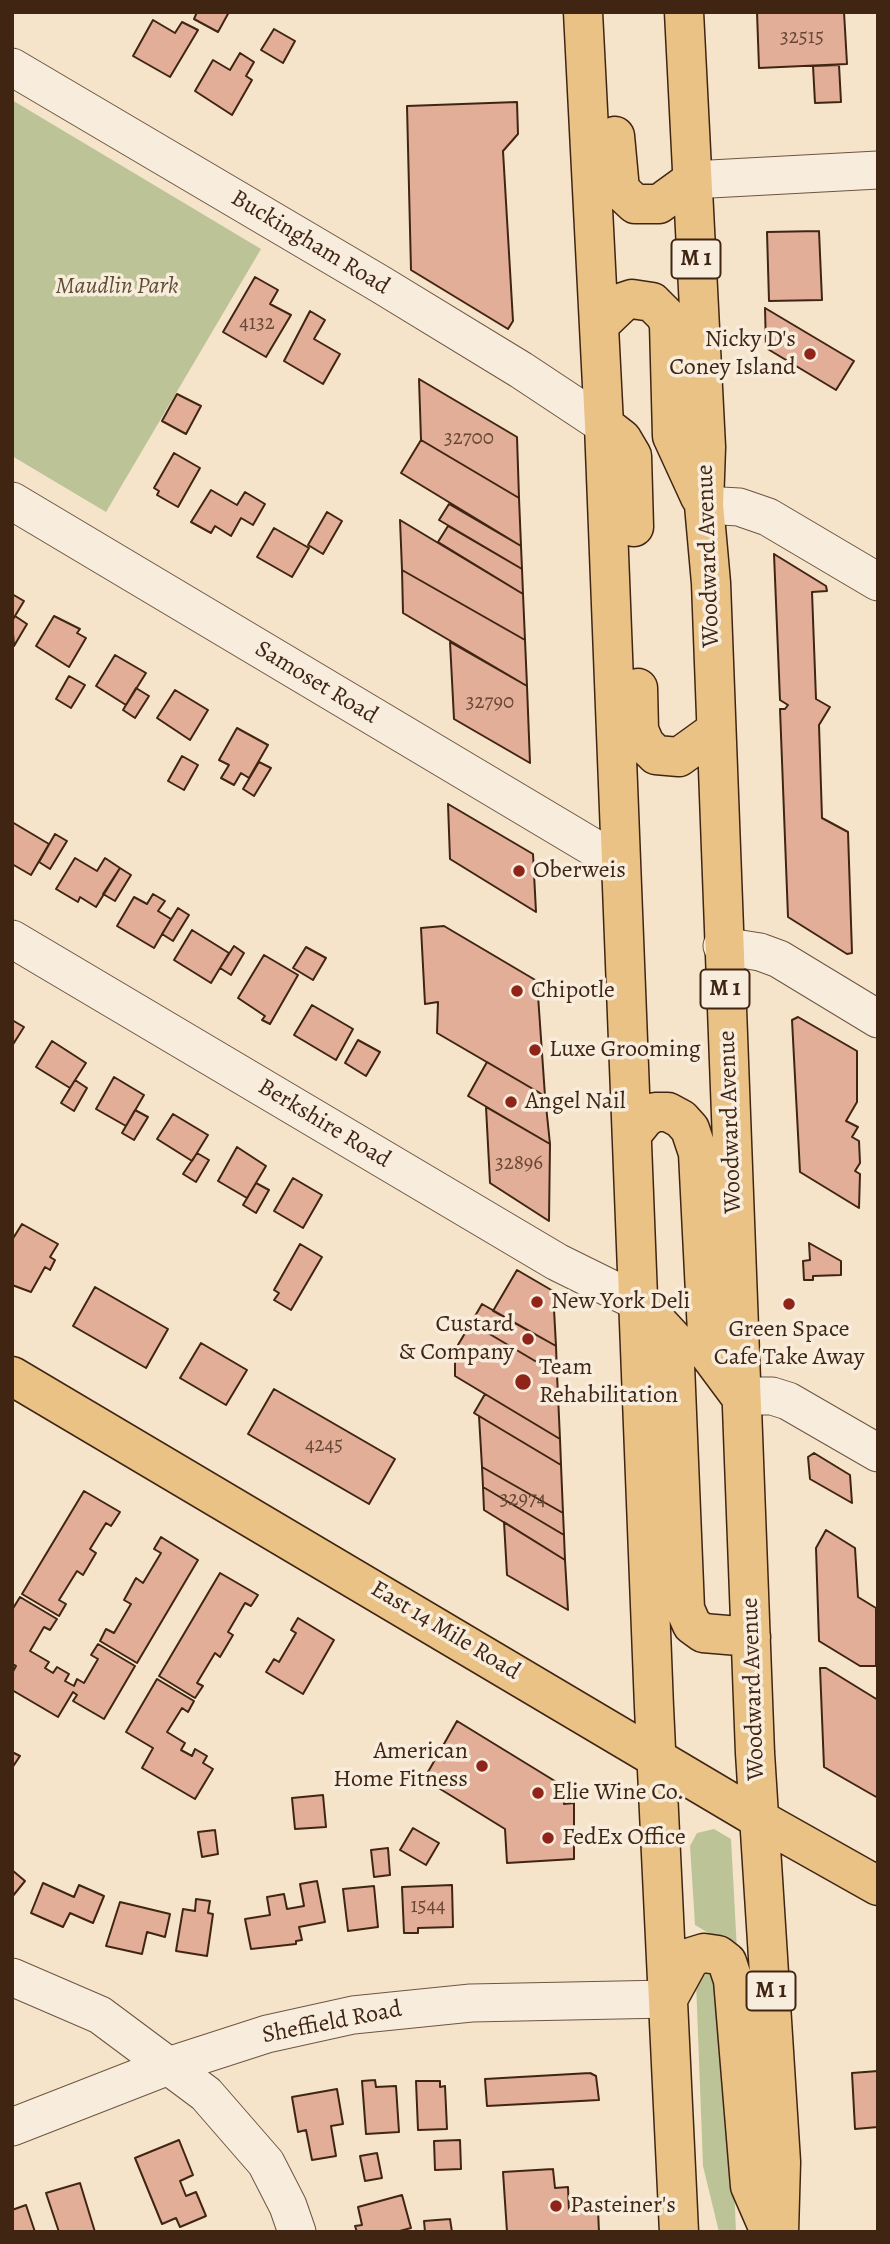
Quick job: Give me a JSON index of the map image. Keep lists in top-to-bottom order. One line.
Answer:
{"streets":{"main road":["M 1","Woodward Avenue","East 14 Mile Road"],"street":["Buckingham Road","Samoset Road","Berkshire Road","Sheffield Road"]},"crossings":[["Woodward Avenue","East 14 Mile Road"]],"parks":["Maudlin Park"],"places":["Nicky D's Coney Island","Oberweis","Chipotle","Luxe Grooming","Angel Nail","New York Deli","Green Space Cafe Take Away","Custard & Company","Team Rehabilitation","American Home Fitness","Elie Wine Co.","FedEx Office","Pasteiner's"],"house_numbers":["32515","4132","32700","32790","32896","4245","32974","1544"]}
